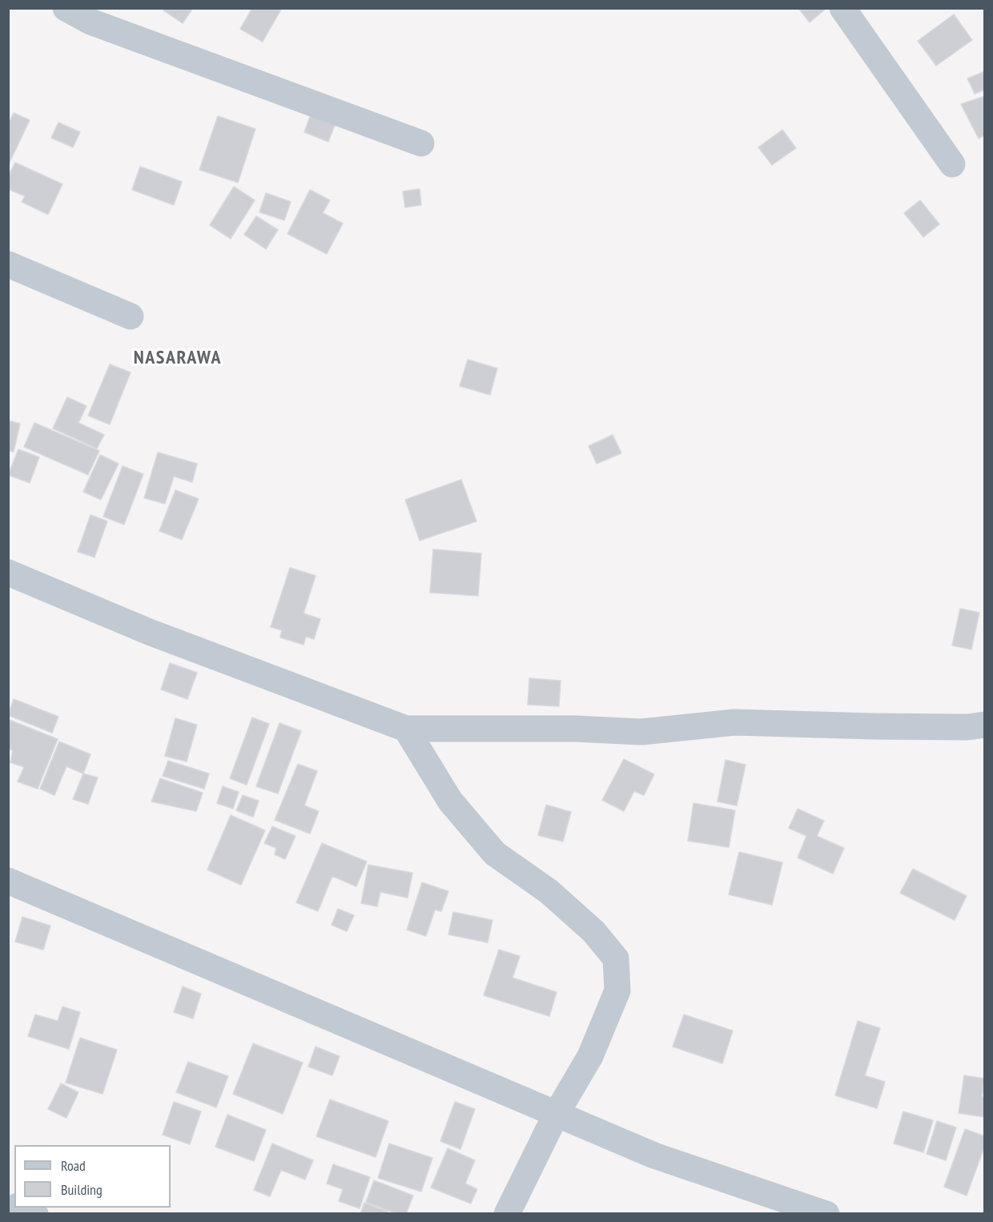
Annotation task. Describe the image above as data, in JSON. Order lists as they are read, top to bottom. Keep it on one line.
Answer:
{"districts":["NASARAWA"],"legend":["Road","Building"]}
